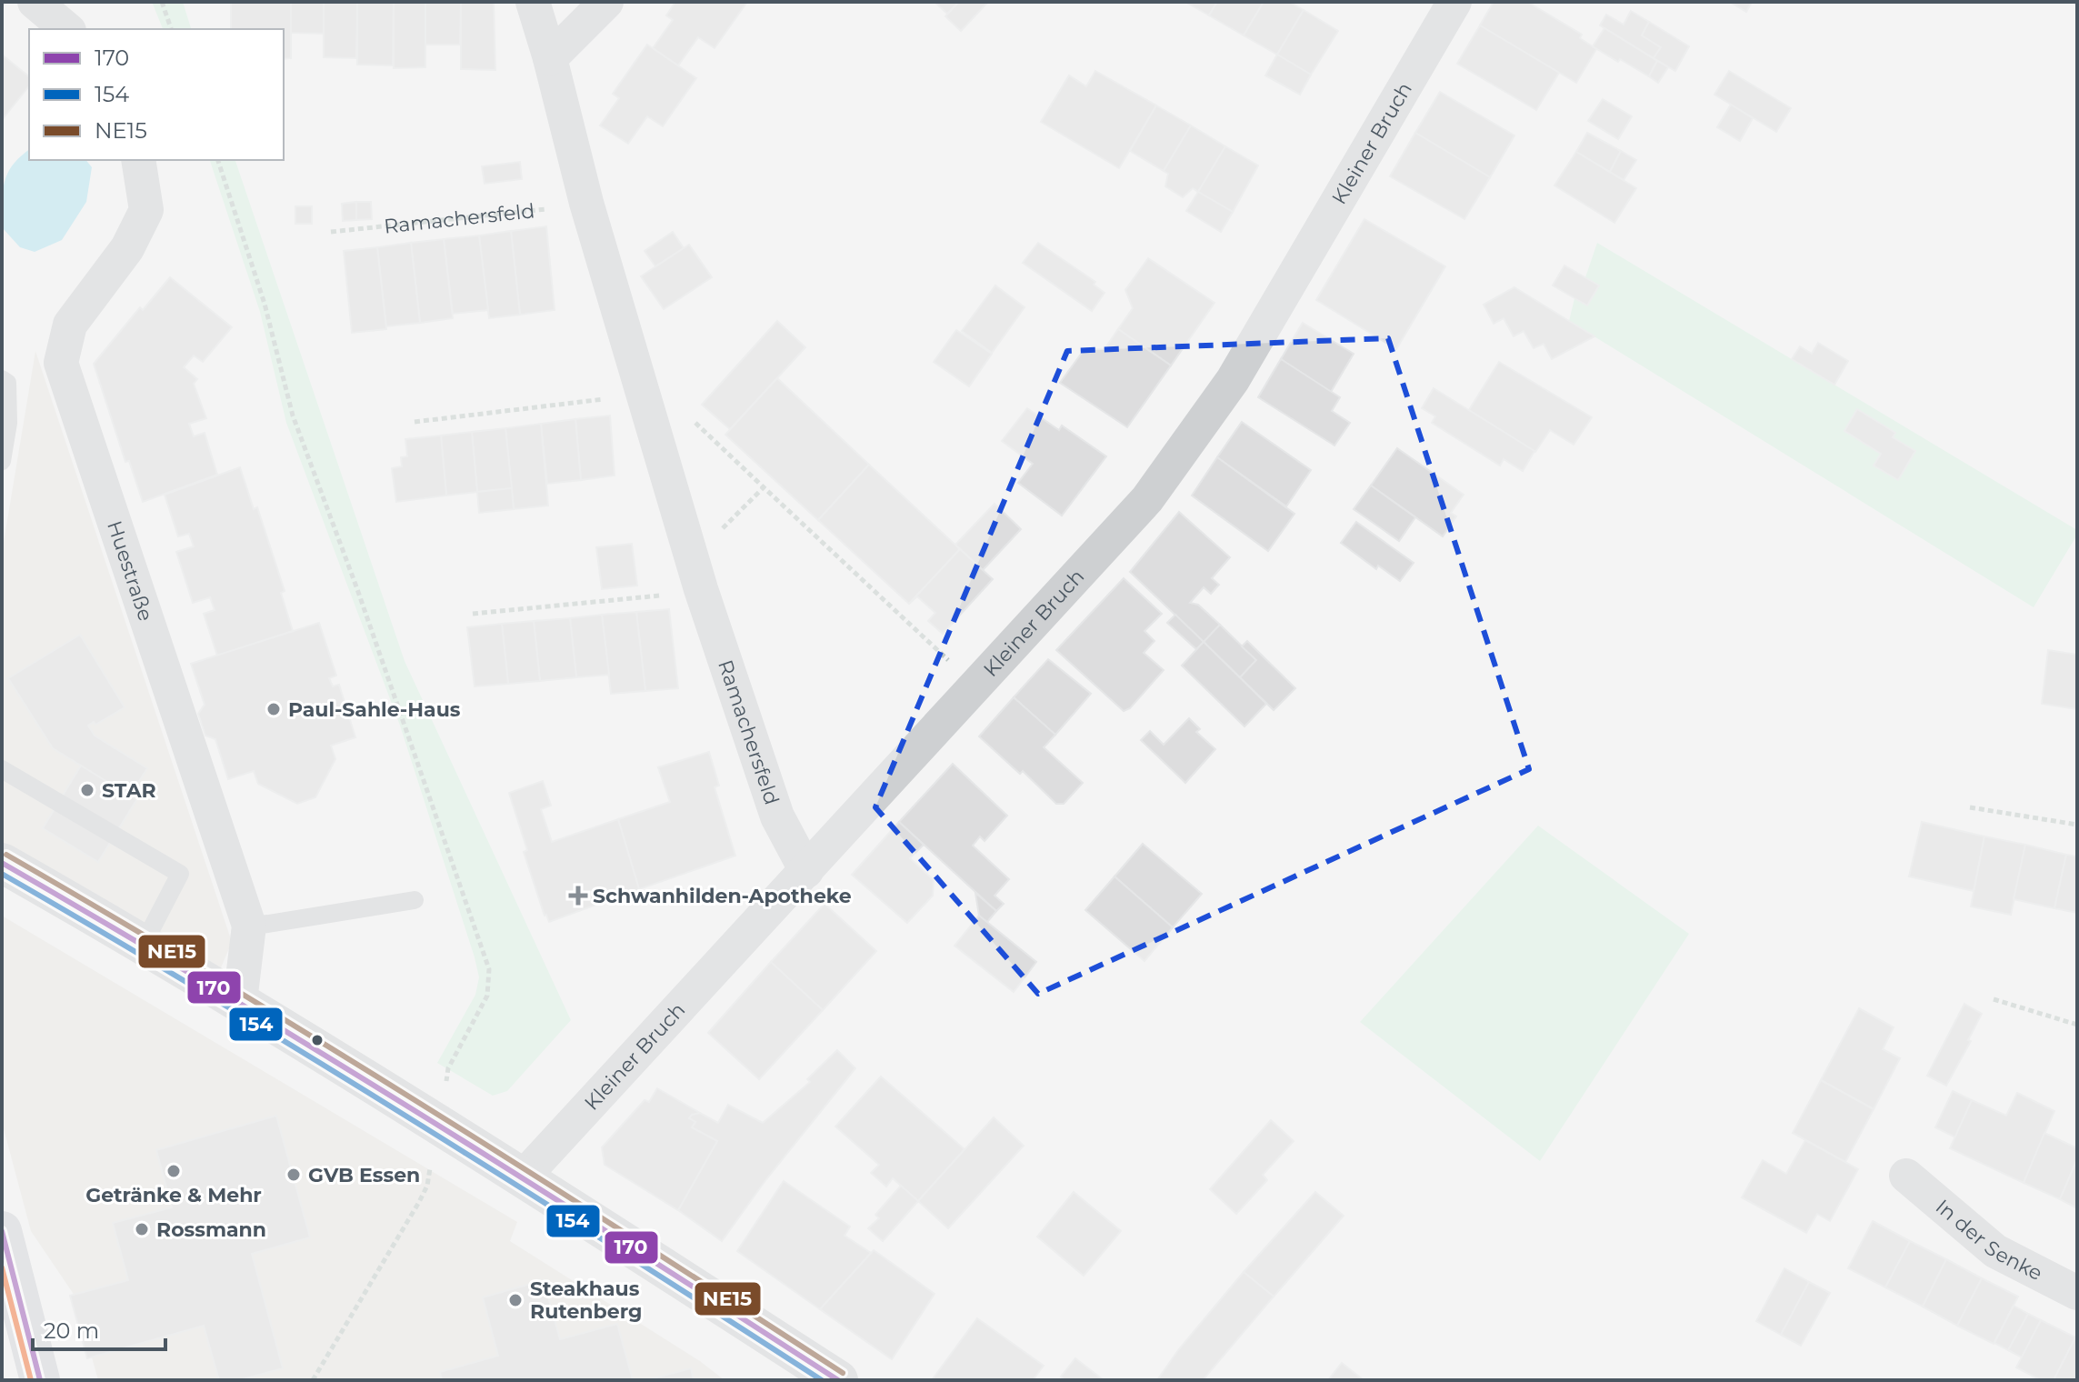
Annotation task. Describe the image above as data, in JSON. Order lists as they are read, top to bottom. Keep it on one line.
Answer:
{"streets":{"street":["Kleiner Bruch","Ramachersfeld","Huestraße","In der Senke"]},"crossings":[["Kleiner Bruch","Ramachersfeld"]],"places":{"other":["Paul-Sahle-Haus","STAR","Getränke & Mehr","GVB Essen","Rossmann","Steakhaus Rutenberg"],"health":["Schwanhilden-Apotheke"]},"lines":["transit line NE15","transit line 170","transit line 154"],"legend":["170","154","NE15"],"scale_bar":"20 m"}
